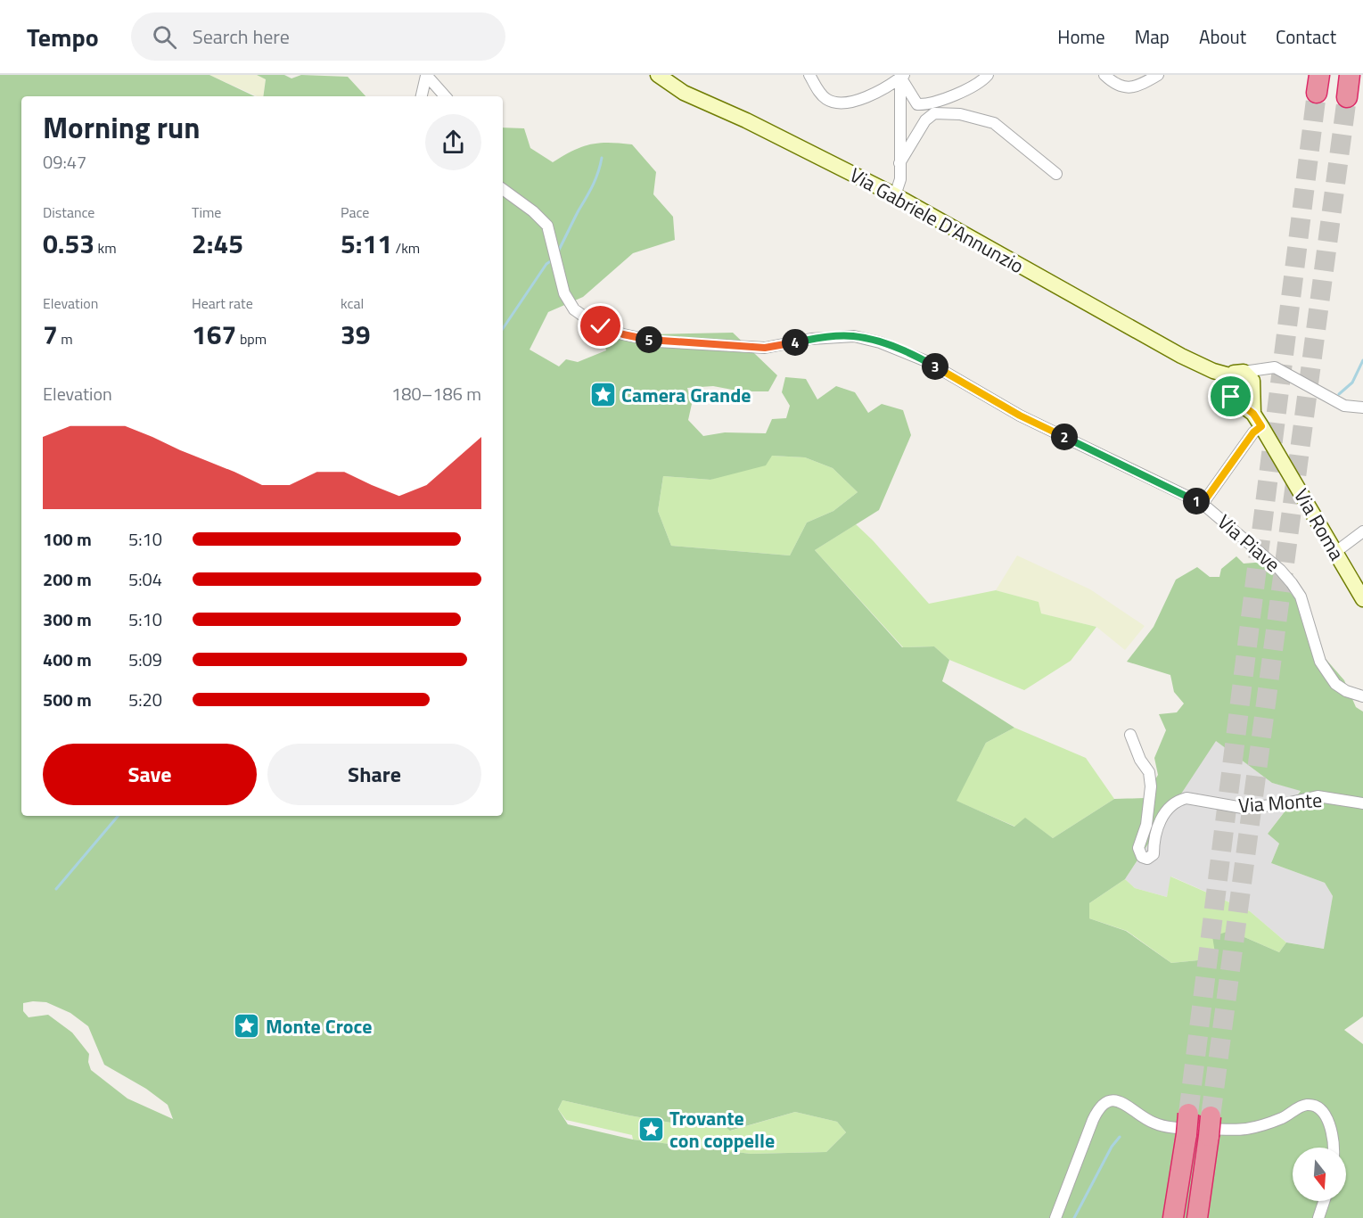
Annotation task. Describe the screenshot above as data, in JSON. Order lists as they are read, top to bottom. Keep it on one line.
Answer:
{"streets":{"main road":["Via Gabriele D'Annunzio","Via Roma"],"street":["Via Piave","Via Monte"]},"places":{"place":["Camera Grande","Monte Croce","Trovante con coppelle"]},"north":"bottom","page":{"header":"Tempo","search":"Search here","nav":["Home","Map","About","Contact"],"heading":["Morning run","09:47"],"stats":[["Distance","0.53 km"],["Time","2:45"],["Pace","5:11 /km"],["Elevation","7 m"],["Heart rate","167 bpm"],["kcal","39"]],"pins":["5","4","3","2","1"],"chart":["Elevation","180–186 m"],"list":[{"name":"100 m","note":"5:10"},{"name":"200 m","note":"5:04"},{"name":"300 m","note":"5:10"},{"name":"400 m","note":"5:09"},{"name":"500 m","note":"5:20"}],"buttons":["Save","Share"]}}
